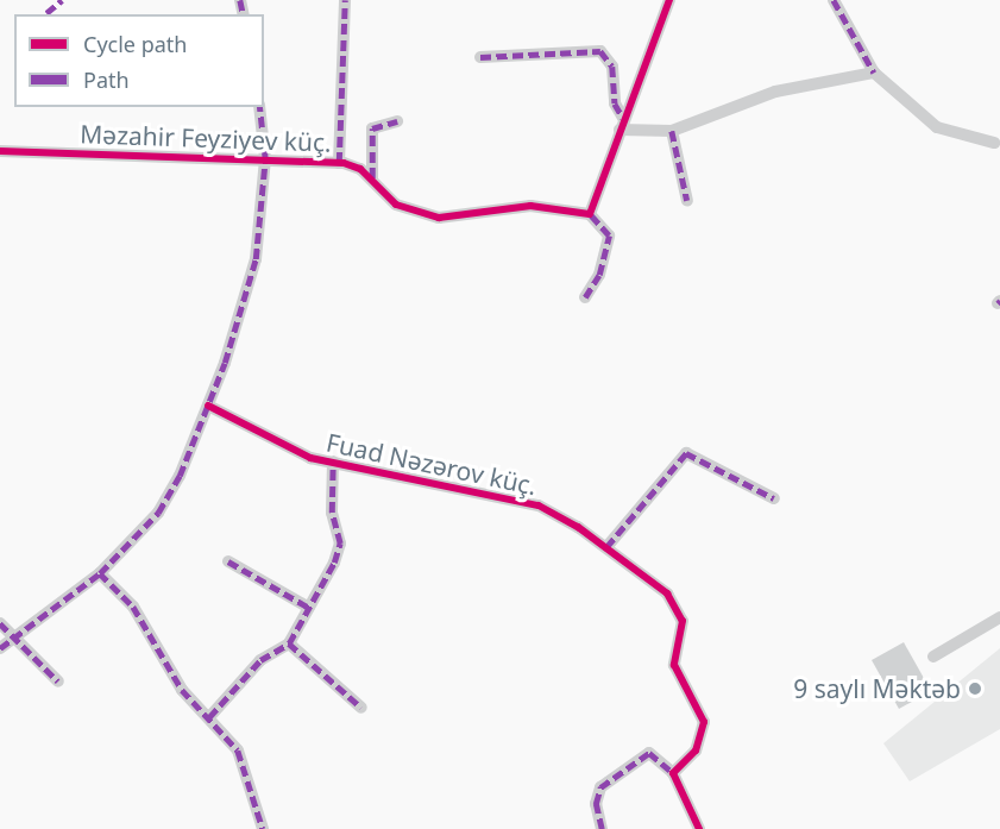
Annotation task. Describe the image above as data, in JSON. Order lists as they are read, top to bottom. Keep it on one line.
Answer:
{"streets":{"street":["Məzahir Feyziyev küç.","Fuad Nəzərov küç."]},"places":["9 saylı Məktəb"],"legend":["Cycle path","Path"]}
